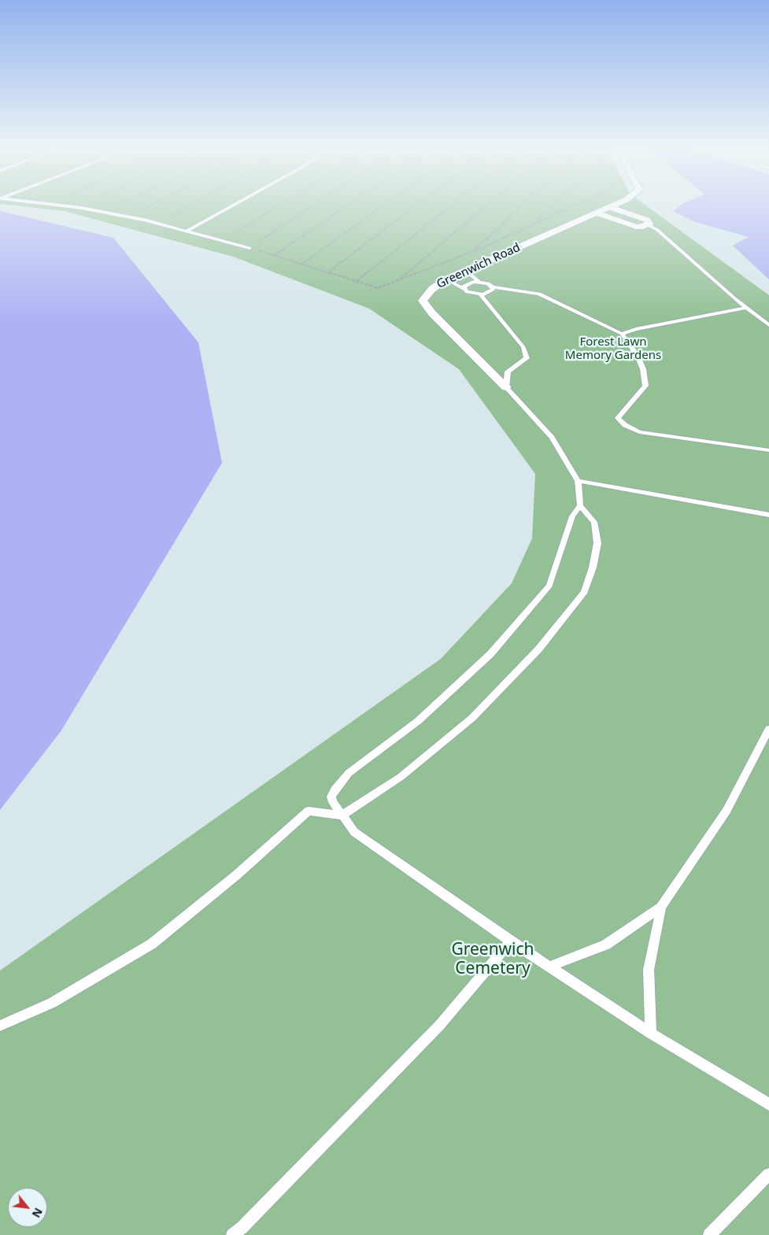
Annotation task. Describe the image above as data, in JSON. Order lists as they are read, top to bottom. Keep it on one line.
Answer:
{"streets":{"street":["Greenwich Road"]},"parks":["Forest Lawn Memory Gardens","Greenwich Cemetery"],"north":"bottom right"}
